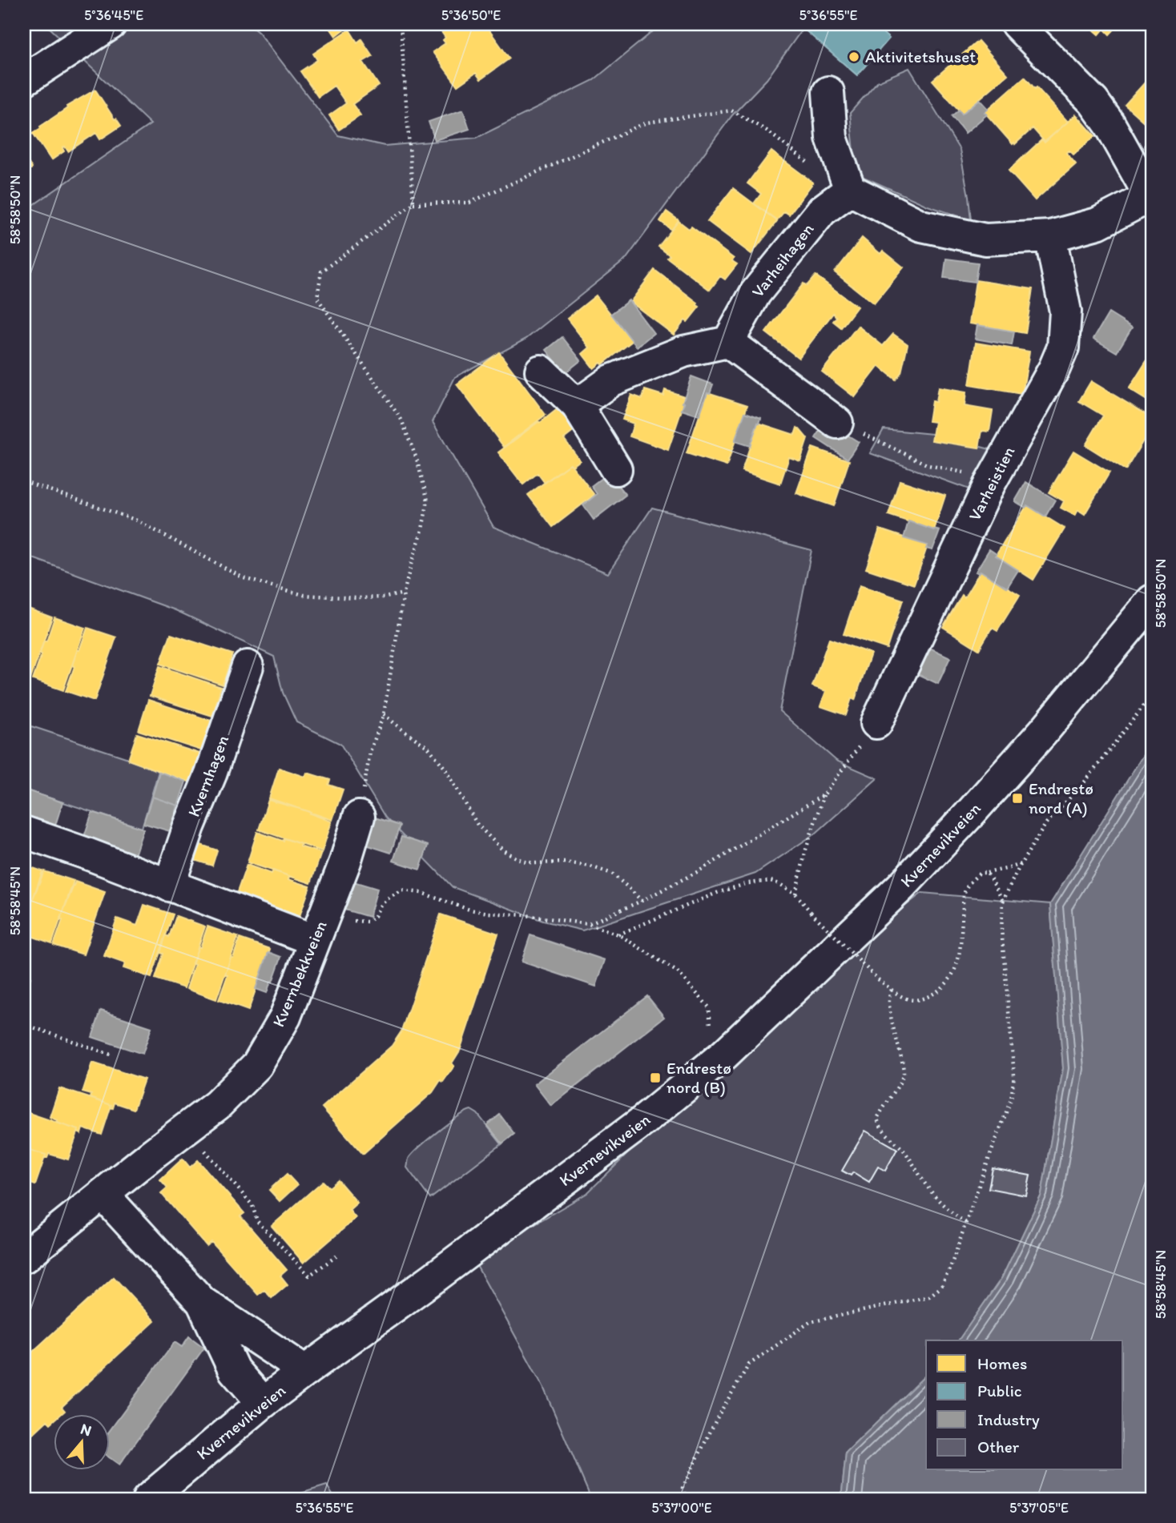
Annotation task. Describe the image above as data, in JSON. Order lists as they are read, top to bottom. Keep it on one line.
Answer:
{"streets":{"street":["Varheihagen","Varheistien","Kvernhagen","Kvernevikveien","Kvernbekkveien"]},"places":{"other":["Aktivitetshuset"],"transit":["Endrestø nord (A)","Endrestø nord (B)"]},"legend":["Homes","Public","Industry","Other"],"north":"top","coordinates":["5°36'45\"E","5°36'50\"E","5°36'55\"E","58°58'50\"N","58°58'45\"N","5°37'00\"E","5°37'05\"E"]}
